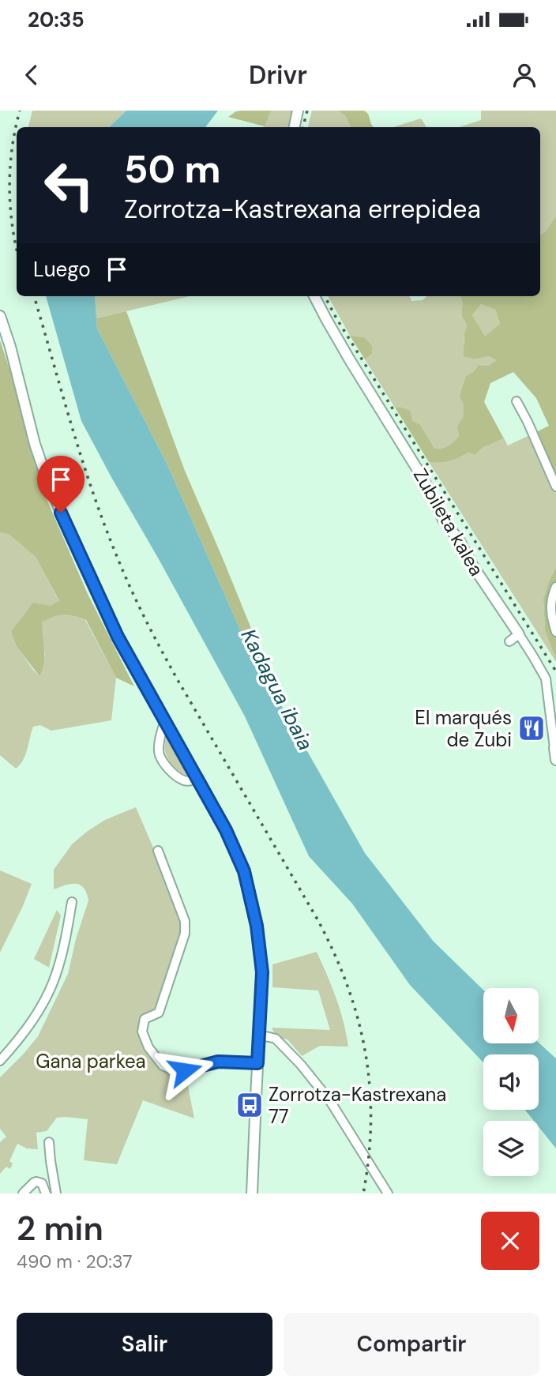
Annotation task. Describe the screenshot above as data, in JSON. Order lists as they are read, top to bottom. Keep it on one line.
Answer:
{"streets":{"street":["Zubileta kalea"]},"water":["Kadagua ibaia"],"parks":["Gana parkea"],"places":{"restaurant":["El marqués de Zubi"],"bus stop":["Zorrotza-Kastrexana 77"]},"north":"bottom","page":{"status":"20:35","header":"Drivr","turn":["50 m","Zorrotza-Kastrexana errepidea"],"then":"Luego","heading":["2 min","490 m · 20:37"],"buttons":["Salir","Compartir"]}}
